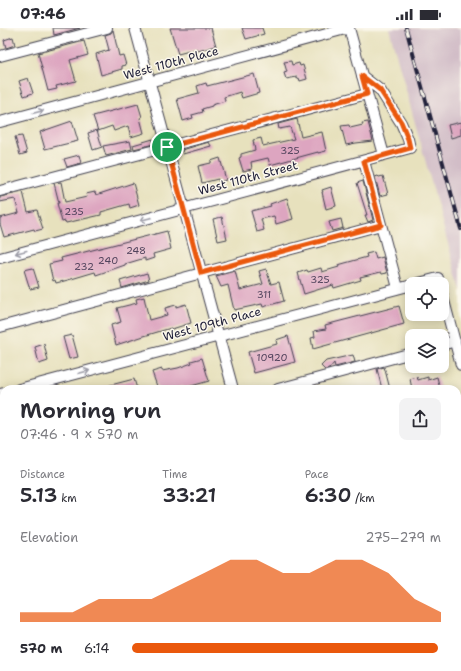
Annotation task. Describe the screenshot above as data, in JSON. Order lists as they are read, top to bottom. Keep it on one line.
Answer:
{"streets":{"street":["West 110th Place","West 110th Street","West 109th Place"]},"house_numbers":["325","235","248","240","232","325","311","10920"],"page":{"status":"07:46","heading":["Morning run","07:46 · 9 × 570 m"],"stats":[["Distance","5.13 km"],["Time","33:21"],["Pace","6:30 /km"]],"chart":["Elevation","275–279 m"],"list":[{"name":"570 m","note":"6:14"}]}}
